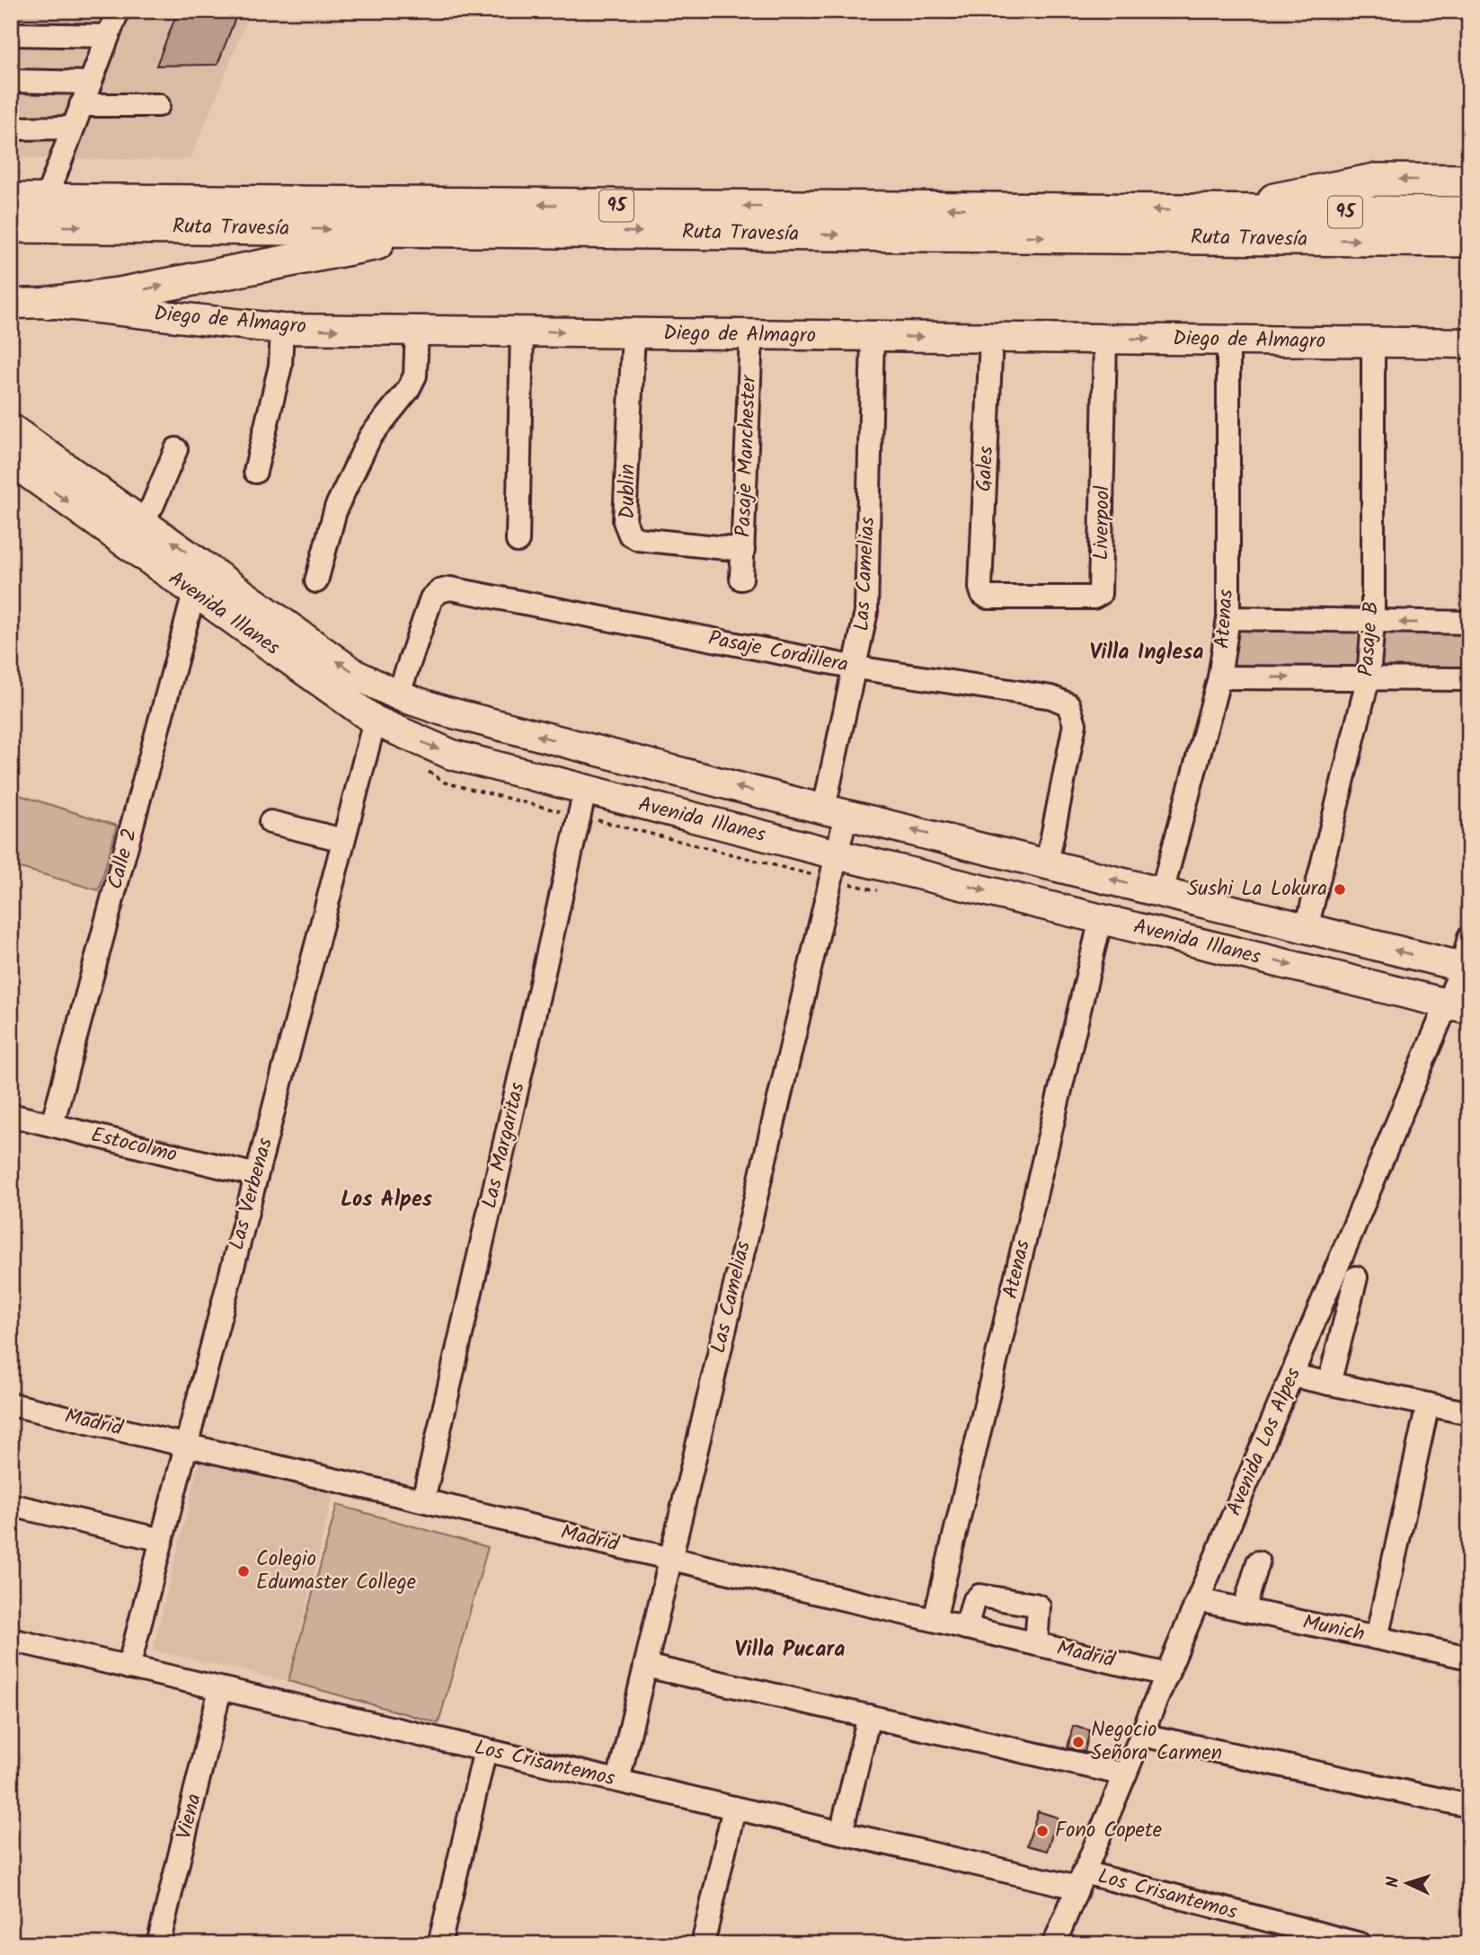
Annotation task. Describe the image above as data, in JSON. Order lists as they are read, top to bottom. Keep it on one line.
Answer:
{"streets":{"highway":["95","Ruta Travesía"],"main road":["Diego de Almagro","Avenida Illanes"],"street":["Pasaje Manchester","Gales","Dublin","Liverpool","Las Camelias","Atenas","Pasaje B","Pasaje Cordillera","Calle 2","Estocolmo","Las Margaritas","Las Verbenas","Madrid","Avenida Los Alpes","Munich","Los Crisantemos","Viena"]},"crossings":[["Diego de Almagro","Pasaje Manchester"],["Diego de Almagro","Gales"],["Diego de Almagro","Dublin"],["Diego de Almagro","Liverpool"],["Diego de Almagro","Las Camelias"],["Diego de Almagro","Atenas"],["Diego de Almagro","Pasaje B"],["Pasaje Manchester","Dublin"],["Gales","Liverpool"],["Las Camelias","Avenida Illanes"],["Las Camelias","Pasaje Cordillera"],["Las Camelias","Madrid"],["Las Camelias","Los Crisantemos"],["Avenida Illanes","Atenas"],["Avenida Illanes","Pasaje B"],["Avenida Illanes","Pasaje Cordillera"],["Avenida Illanes","Calle 2"],["Avenida Illanes","Las Margaritas"],["Avenida Illanes","Las Verbenas"],["Avenida Illanes","Avenida Los Alpes"],["Atenas","Madrid"],["Calle 2","Estocolmo"],["Estocolmo","Las Verbenas"],["Las Margaritas","Madrid"],["Las Verbenas","Madrid"],["Las Verbenas","Los Crisantemos"],["Madrid","Avenida Los Alpes"],["Avenida Los Alpes","Munich"],["Avenida Los Alpes","Los Crisantemos"],["Los Crisantemos","Viena"]],"districts":["Villa Inglesa","Los Alpes","Villa Pucara"],"places":["Sushi La Lokura","Colegio Edumaster College","Negocio Señora Carmen","Fono Copete"],"north":"left"}
